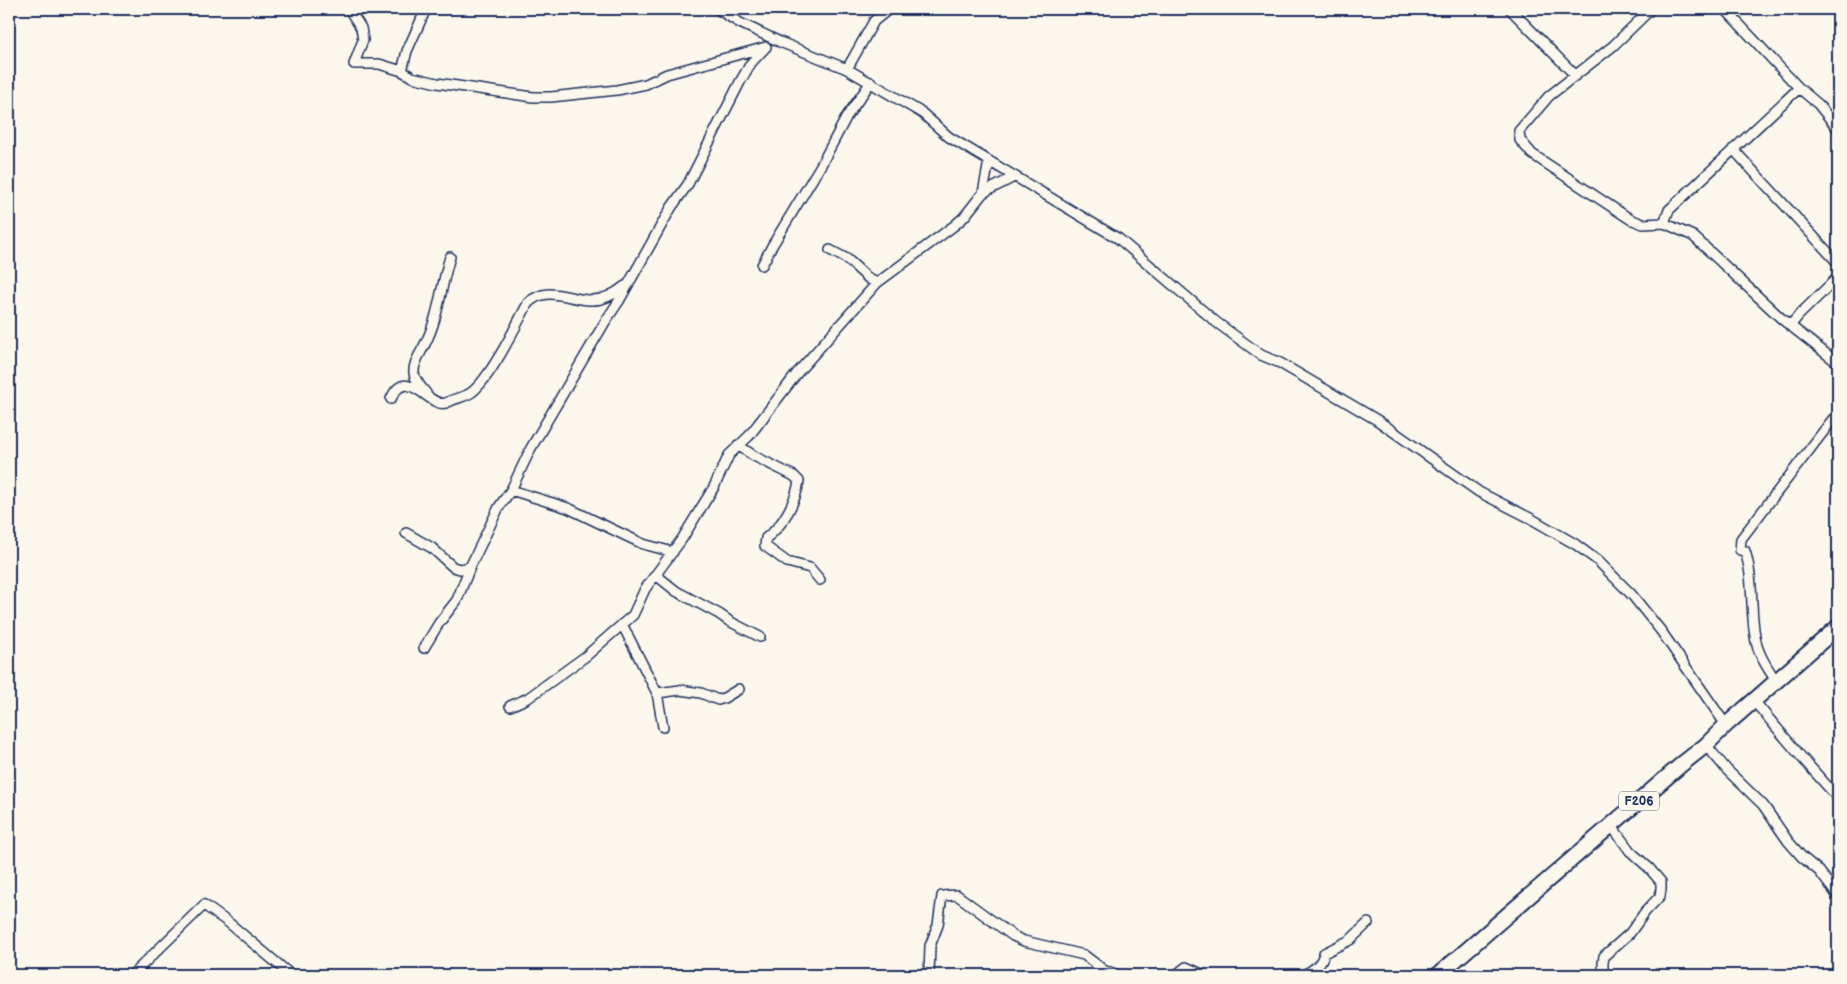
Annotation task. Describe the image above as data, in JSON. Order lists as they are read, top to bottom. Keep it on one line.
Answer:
{"streets":{"main road":["F206"]}}
